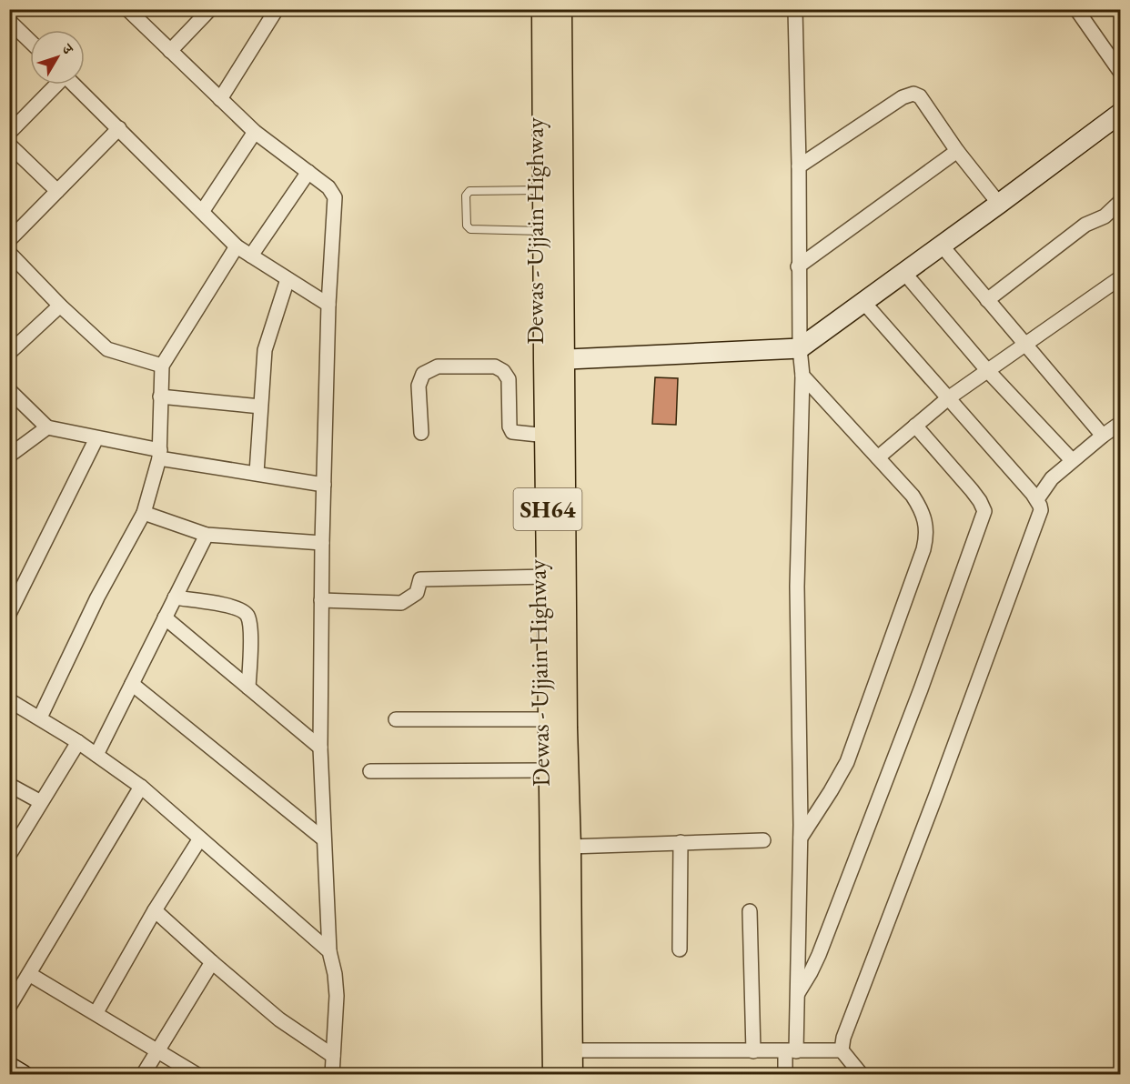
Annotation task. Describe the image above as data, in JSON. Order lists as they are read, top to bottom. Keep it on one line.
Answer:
{"streets":{"main road":["Dewas - Ujjain Highway","SH64"]},"north":"top right"}
